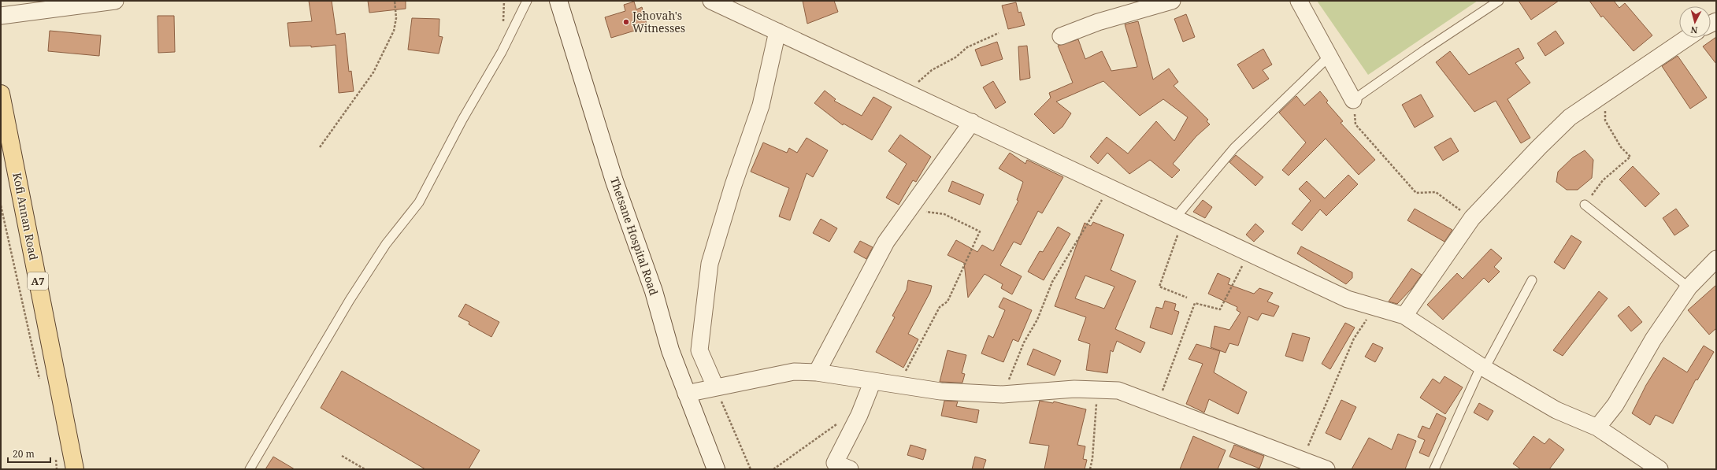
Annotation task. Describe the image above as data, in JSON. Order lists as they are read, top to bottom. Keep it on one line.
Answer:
{"streets":{"main road":["Kofi Annan Road","Thetsane Hospital Road","A7"]},"places":["Jehovah's Witnesses"],"scale_bar":"20 m","north":"bottom"}
